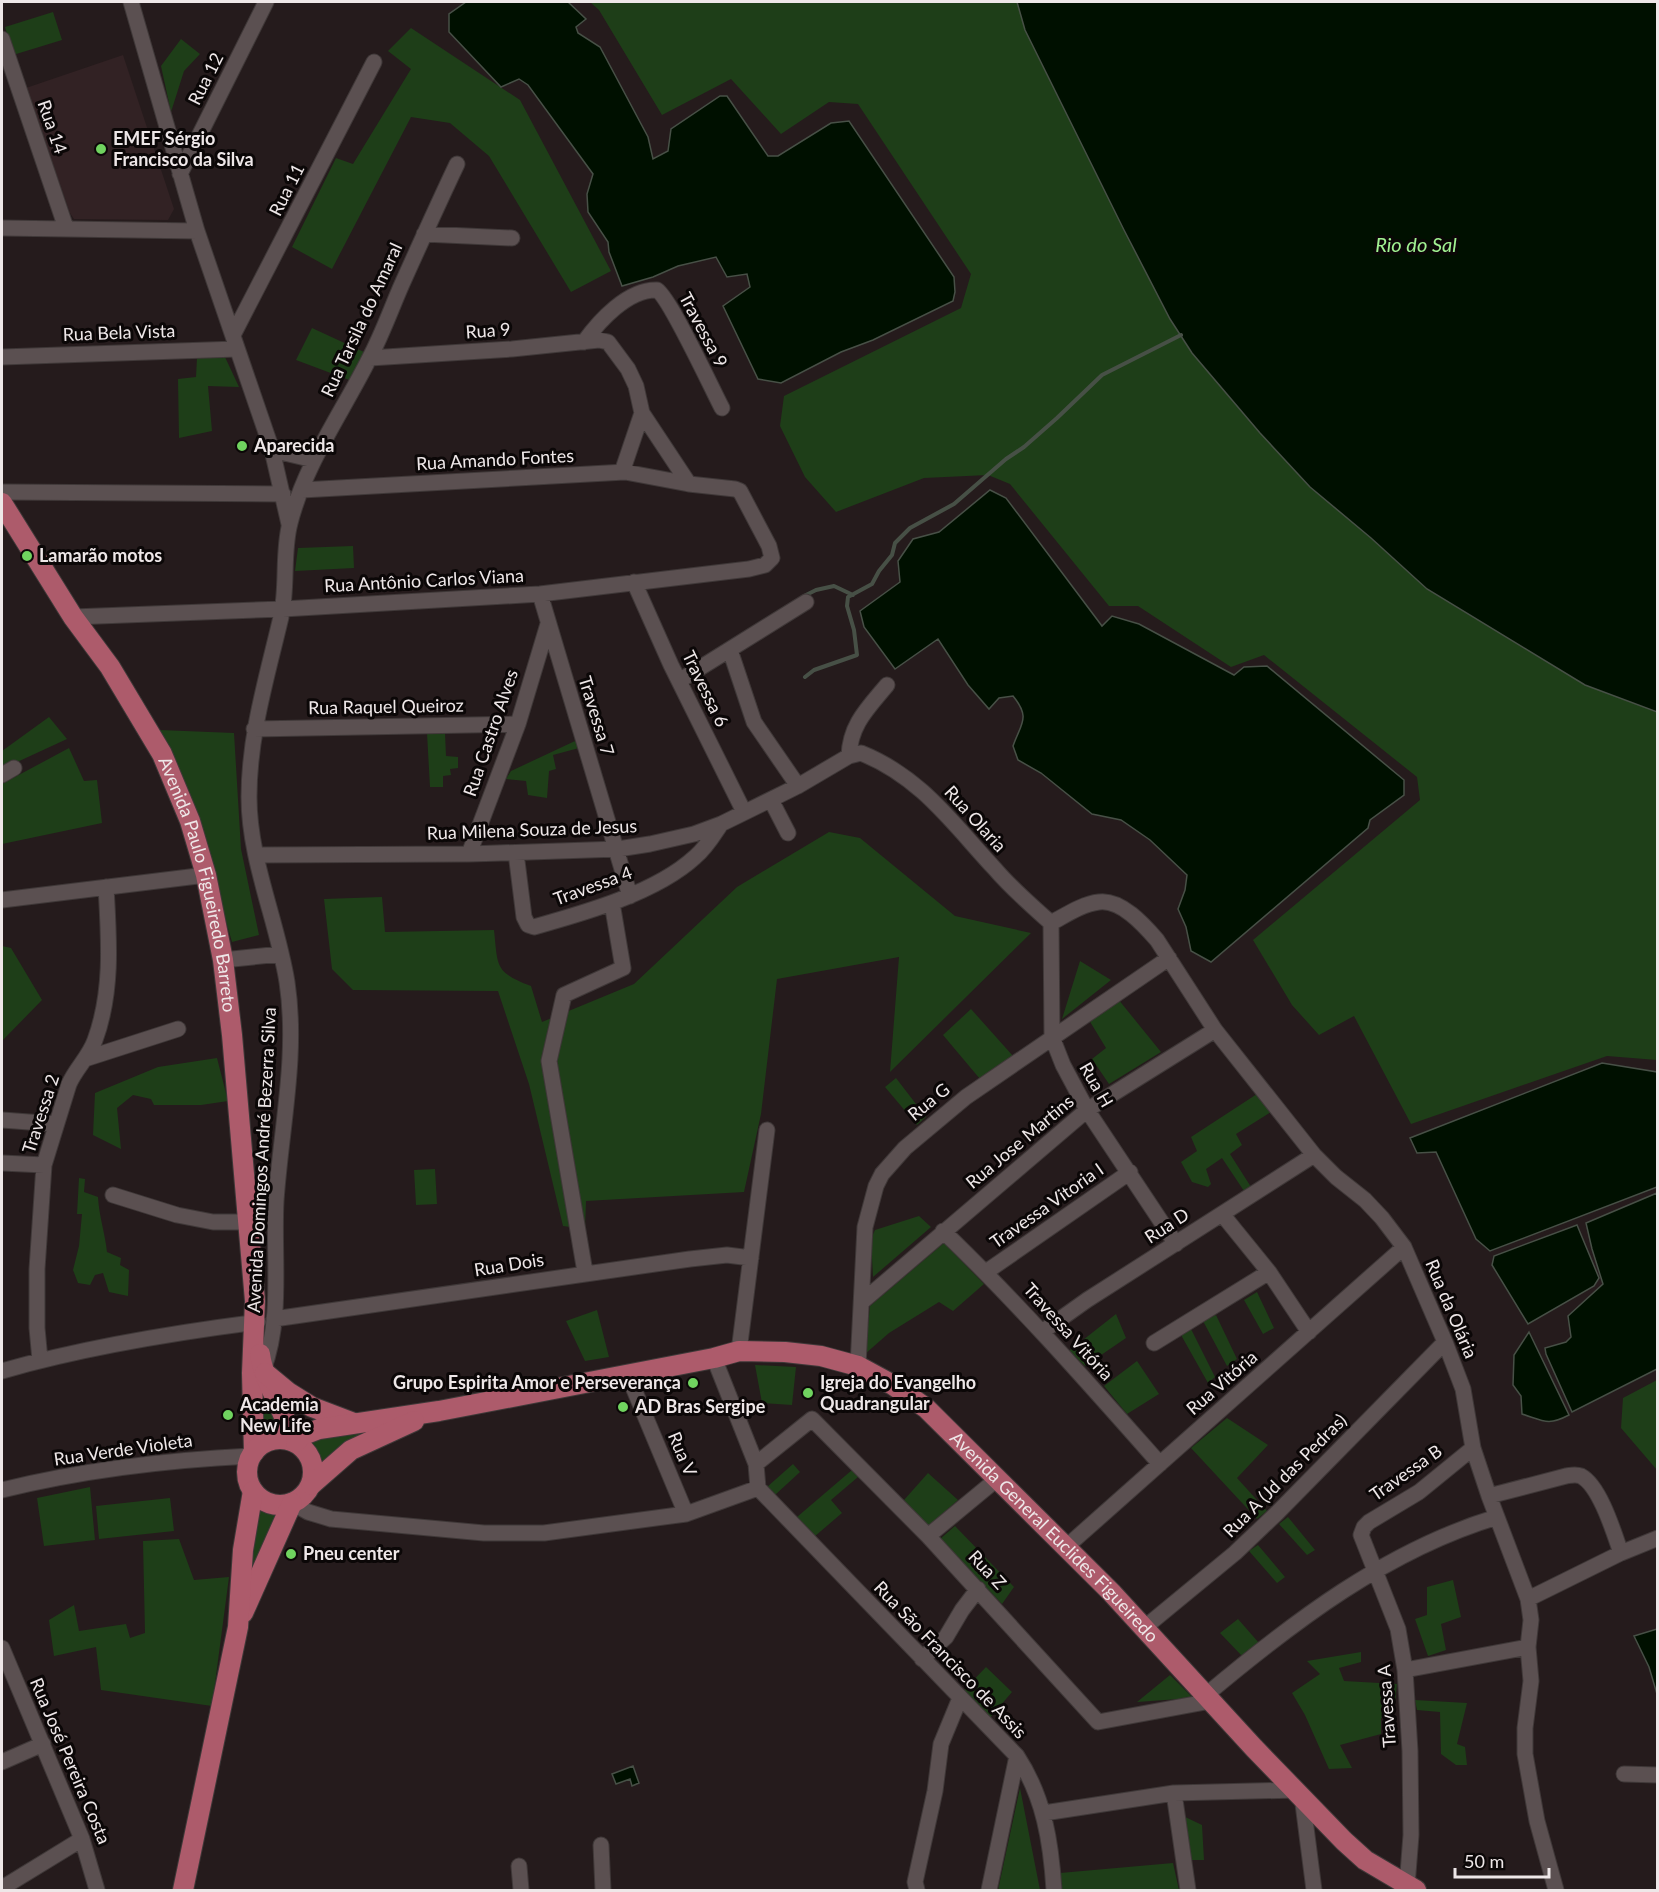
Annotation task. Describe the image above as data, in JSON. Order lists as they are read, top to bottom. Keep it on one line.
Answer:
{"streets":{"main road":["Avenida Paulo Figueiredo Barreto","Avenida General Euclides Figueiredo"],"street":["Rua 12","Rua 14","Rua 11","Rua Tarsila do Amaral","Travessa 9","Rua 9","Rua Bela Vista","Rua Amando Fontes","Rua Antônio Carlos Viana","Travessa 6","Rua Raquel Queiroz","Travessa 7","Rua Castro Alves","Rua Olaria","Rua Milena Souza de Jesus","Travessa 4","Rua H","Rua G","Travessa 2","Rua Jose Martins","Avenida Domingos André Bezerra Silva","Travessa Vitoria I","Rua D","Rua Dois","Rua da Olária","Travessa Vitória","Rua Vitória","Rua Verde Violeta","Rua V","Travessa B","Rua A (Jd das Pedras)","Rua Z","Rua São Francisco de Assis","Travessa A","Rua José Pereira Costa"]},"crossings":[["Rua 11","Rua Bela Vista"],["Rua Tarsila do Amaral","Rua 9"],["Rua Tarsila do Amaral","Rua Amando Fontes"],["Rua Tarsila do Amaral","Avenida Domingos André Bezerra Silva"],["Travessa 9","Rua 9"],["Rua Amando Fontes","Rua Antônio Carlos Viana"],["Rua Antônio Carlos Viana","Travessa 6"],["Rua Antônio Carlos Viana","Travessa 7"],["Rua Antônio Carlos Viana","Avenida Paulo Figueiredo Barreto"],["Rua Antônio Carlos Viana","Avenida Domingos André Bezerra Silva"],["Travessa 6","Rua Milena Souza de Jesus"],["Rua Raquel Queiroz","Rua Castro Alves"],["Rua Raquel Queiroz","Avenida Domingos André Bezerra Silva"],["Travessa 7","Rua Castro Alves"],["Travessa 7","Rua Milena Souza de Jesus"],["Travessa 7","Travessa 4"],["Rua Castro Alves","Rua Milena Souza de Jesus"],["Rua Olaria","Rua Milena Souza de Jesus"],["Rua Olaria","Rua H"],["Rua Olaria","Rua da Olária"],["Rua Milena Souza de Jesus","Travessa 4"],["Rua Milena Souza de Jesus","Avenida Domingos André Bezerra Silva"],["Avenida Paulo Figueiredo Barreto","Avenida Domingos André Bezerra Silva"],["Avenida Paulo Figueiredo Barreto","Rua Dois"],["Avenida Paulo Figueiredo Barreto","Rua Verde Violeta"],["Avenida Paulo Figueiredo Barreto","Avenida General Euclides Figueiredo"],["Rua H","Rua G"],["Rua H","Rua Jose Martins"],["Rua H","Travessa Vitoria I"],["Rua H","Rua D"],["Rua H","Rua da Olária"],["Rua G","Rua Jose Martins"],["Rua G","Rua da Olária"],["Rua G","Avenida General Euclides Figueiredo"],["Travessa 2","Rua Dois"],["Rua Jose Martins","Rua da Olária"],["Rua Jose Martins","Travessa Vitória"],["Avenida Domingos André Bezerra Silva","Rua Dois"],["Travessa Vitoria I","Travessa Vitória"],["Rua D","Rua da Olária"],["Rua D","Travessa Vitória"],["Rua da Olária","Rua Vitória"],["Rua da Olária","Travessa B"],["Rua da Olária","Rua A (Jd das Pedras)"],["Travessa Vitória","Rua Vitória"],["Rua Vitória","Avenida General Euclides Figueiredo"],["Rua Verde Violeta","Avenida General Euclides Figueiredo"],["Rua V","Avenida General Euclides Figueiredo"],["Travessa B","Travessa A"],["Rua A (Jd das Pedras)","Avenida General Euclides Figueiredo"],["Avenida General Euclides Figueiredo","Rua Z"],["Avenida General Euclides Figueiredo","Travessa A"]],"water":["Rio do Sal"],"places":["EMEF Sérgio Francisco da Silva","Aparecida","Lamarão motos","Grupo Espirita Amor e Perseverança","Igreja do Evangelho Quadrangular","AD Bras Sergipe","Academia New Life","Pneu center"],"scale_bar":"50 m"}
